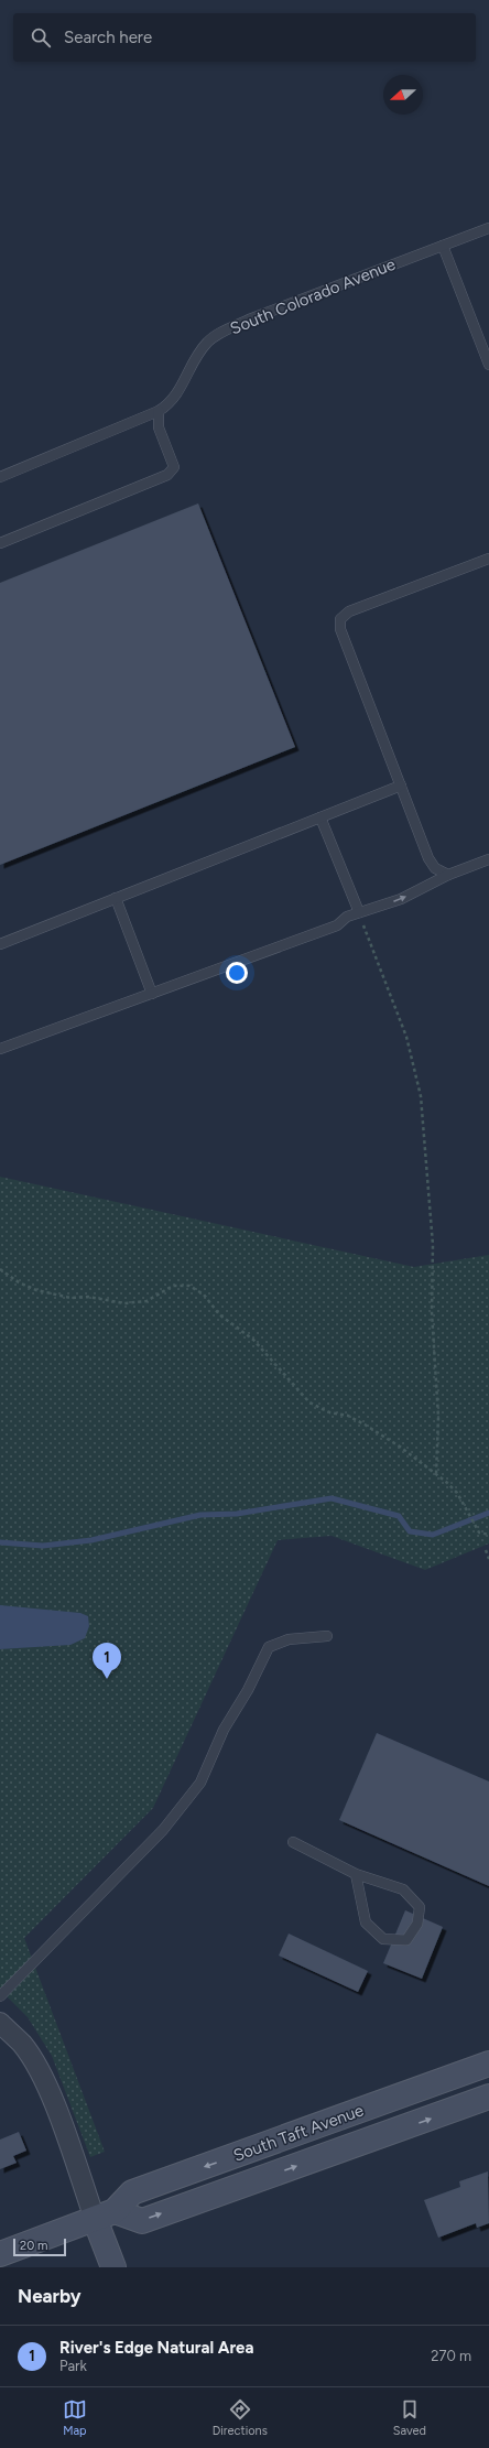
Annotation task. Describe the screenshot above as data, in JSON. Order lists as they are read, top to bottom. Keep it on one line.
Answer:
{"streets":{"main road":["South Taft Avenue"],"lane":["South Colorado Avenue"]},"scale_bar":"20 m","north":"left","page":{"search":"Search here","pins":"1","scale":"20 m","heading":"Nearby","list":[{"mark":"1","name":"River's Edge Natural Area","note":"Park","value":"270 m"}],"nav":["Map","Directions","Saved"]}}
